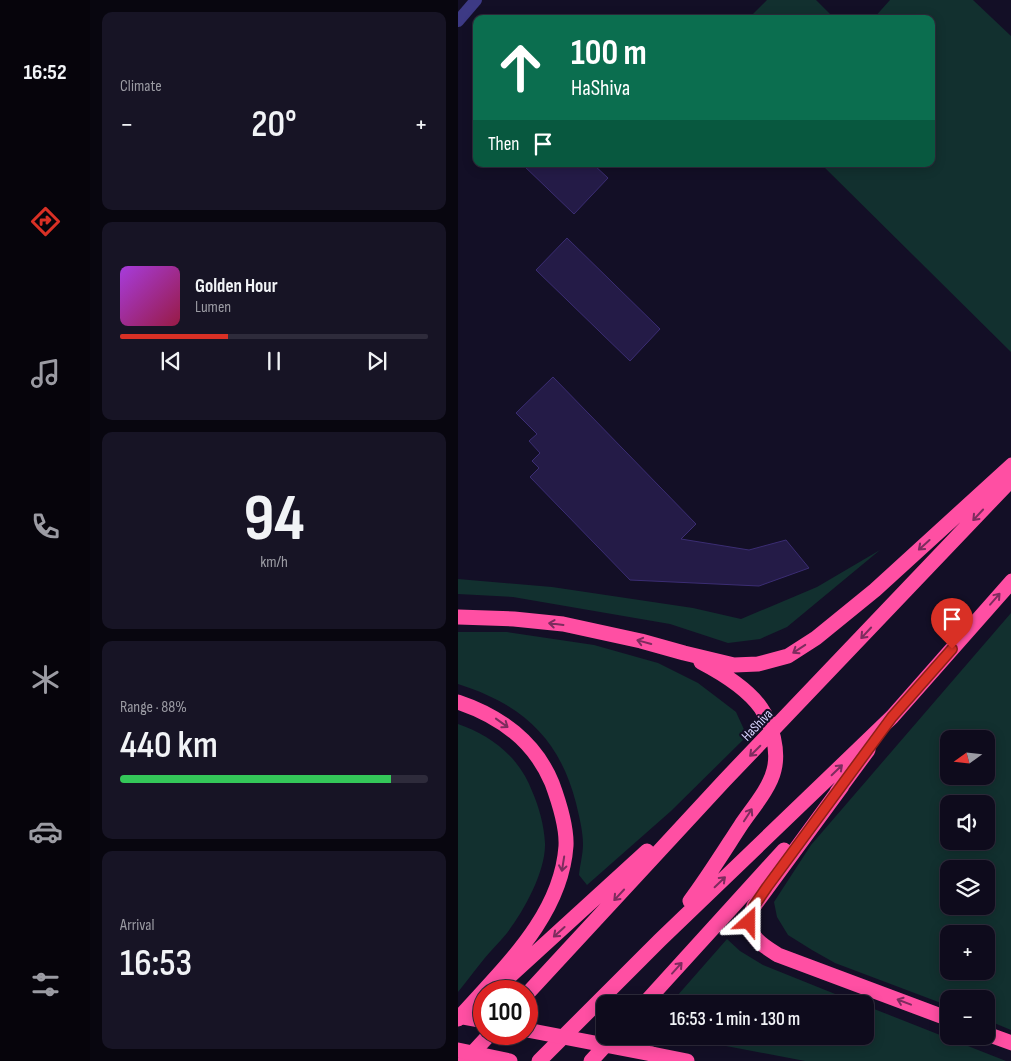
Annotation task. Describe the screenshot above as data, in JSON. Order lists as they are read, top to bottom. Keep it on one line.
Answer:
{"streets":{"highway":["HaShiva"]},"north":"left","page":{"tabs":"16:52","tile":["Climate",["94","km/h"],["Range · 88%","440 km"],["Arrival","16:53"]],"turn":["100 m","HaShiva"],"heat":["−","20°","+"],"then":"Then","song":["Golden Hour","Lumen"],"map_buttons":["+","−"],"limit":"100","trip":"16:53 · 1 min · 130 m"}}
